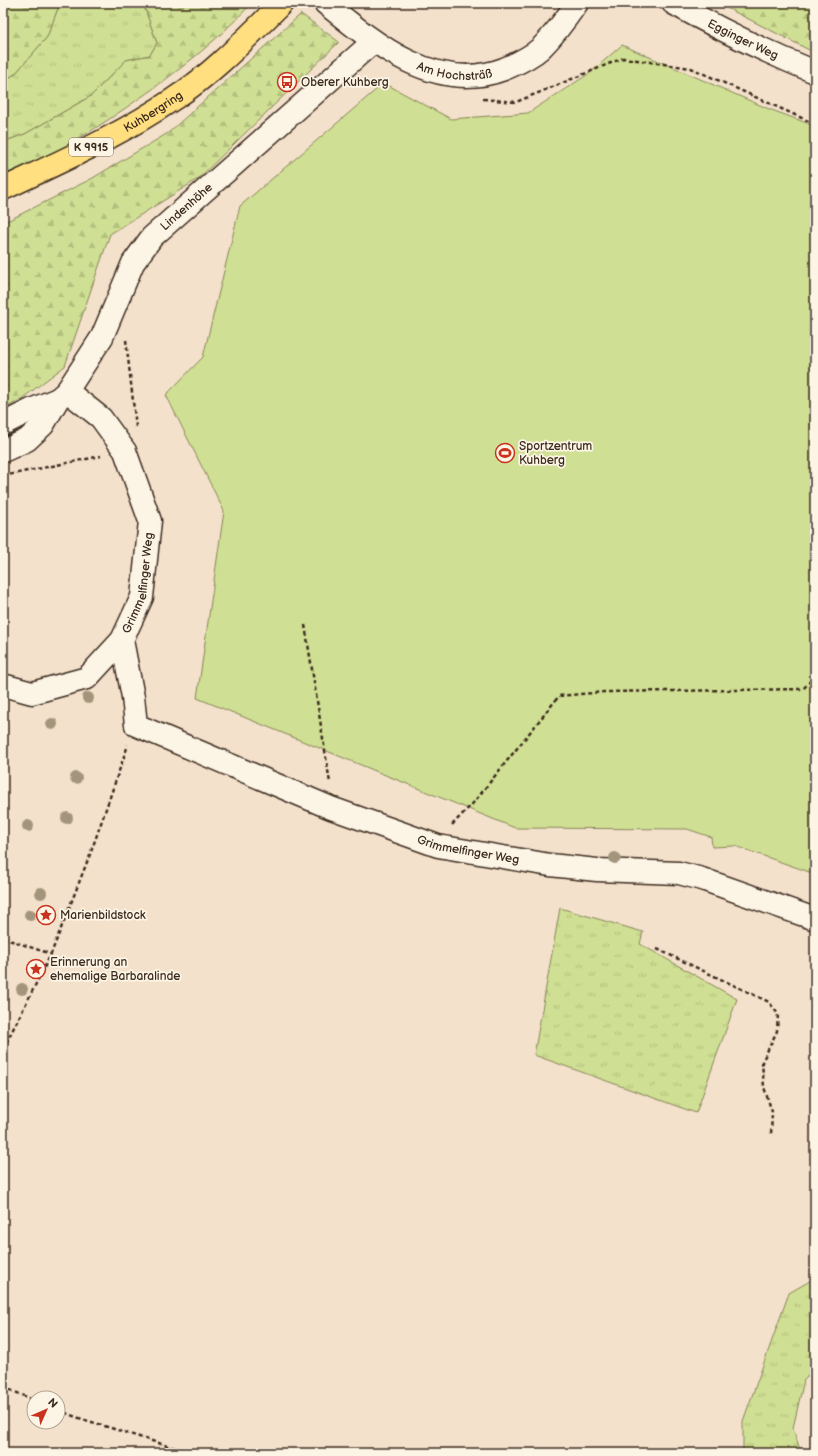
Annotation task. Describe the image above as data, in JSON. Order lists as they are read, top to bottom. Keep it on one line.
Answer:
{"streets":{"main road":["Kuhbergring","K 9915"],"street":["Egginger Weg","Am Hochsträß","Lindenhöhe","Grimmelfinger Weg"]},"crossings":[["Am Hochsträß","Lindenhöhe"],["Lindenhöhe","Grimmelfinger Weg"]],"places":{"bus stop":["Oberer Kuhberg"],"sports":["Sportzentrum Kuhberg"],"place":["Marienbildstock","Erinnerung an ehemalige Barbaralinde"]},"north":"top right"}
